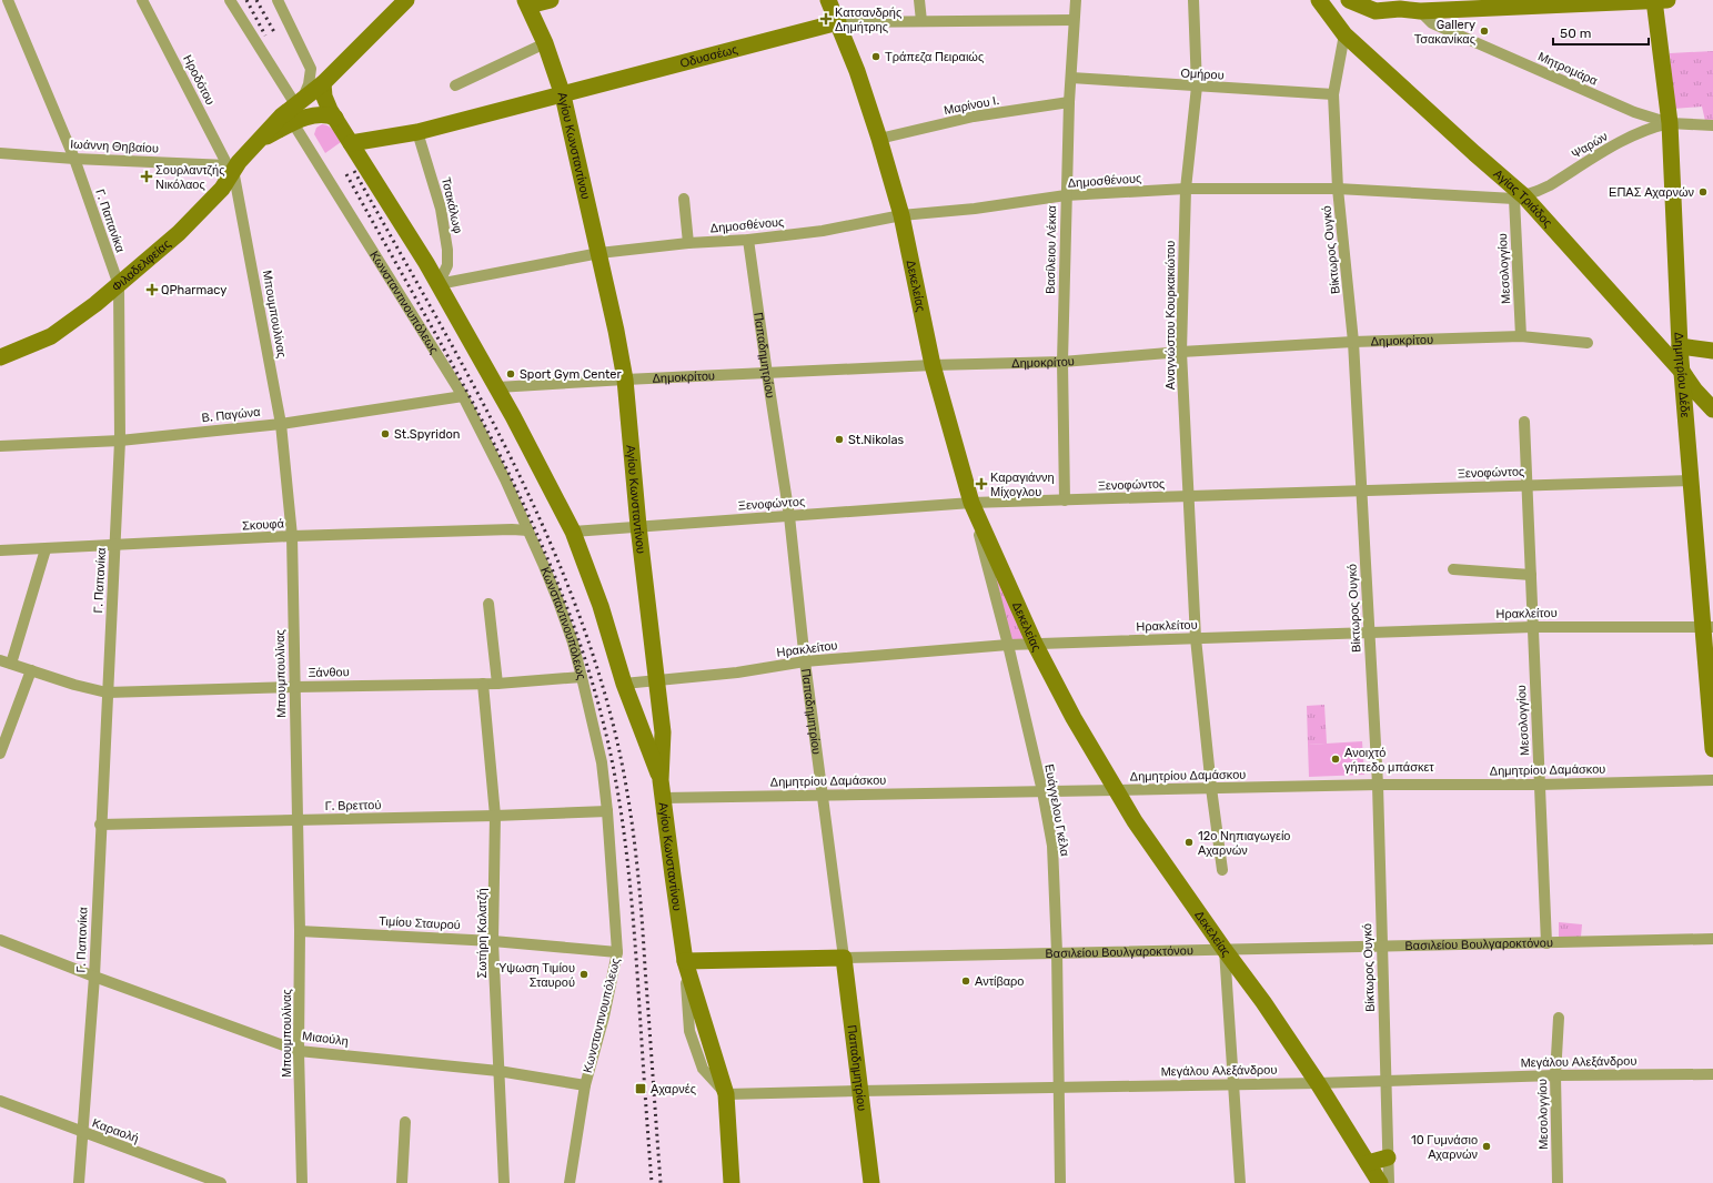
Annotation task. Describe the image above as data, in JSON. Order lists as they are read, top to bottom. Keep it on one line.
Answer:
{"streets":{"street":["Οδυσσέως","Μητρομάρα","Ομήρου","Ηροδότου","Μαρίνου Ι.","Αγίου Κωνσταντίνου","Ψαρών","Ιωάννη Θηβαίου","Δημοσθένους","Αγίας Τριάδος","Τσακάλωφ","Γ. Παπανίκα","Βασίλειου Λέκκα","Βίκτωρος Ουγκό","Φιλαδελφείας","Μεσολογγίου","Δεκελείας","Κωνσταντινουπόλεως","Μπουμπουλίνας","Αναγνώστου Κουρκακιώτου","Δημοκρίτου","Παπαδημητρίου","Δημητρίου Δέδε","Β. Παγώνα","Ξενοφώντος","Σκουφά","Ηρακλείτου","Ξάνθου","Δημητρίου Δαμάσκου","Γ. Βρεττού","Ευάγγελου Γκέλα","Τιμίου Σταυρού","Σωτήρη Καλατζή","Βασιλείου Βουλγαροκτόνου","Μιαούλη","Μεγάλου Αλεξάνδρου","Καραολή"]},"crossings":[["Οδυσσέως","Αγίου Κωνσταντίνου"],["Οδυσσέως","Τσακάλωφ"],["Οδυσσέως","Βασίλειου Λέκκα"],["Οδυσσέως","Δεκελείας"],["Μητρομάρα","Ψαρών"],["Μητρομάρα","Δημητρίου Δέδε"],["Ομήρου","Βασίλειου Λέκκα"],["Ομήρου","Βίκτωρος Ουγκό"],["Ομήρου","Αναγνώστου Κουρκακιώτου"],["Ηροδότου","Ιωάννη Θηβαίου"],["Ηροδότου","Φιλαδελφείας"],["Ηροδότου","Μπουμπουλίνας"],["Μαρίνου Ι.","Βασίλειου Λέκκα"],["Μαρίνου Ι.","Δεκελείας"],["Αγίου Κωνσταντίνου","Δημοσθένους"],["Αγίου Κωνσταντίνου","Δημοκρίτου"],["Αγίου Κωνσταντίνου","Ξενοφώντος"],["Αγίου Κωνσταντίνου","Ηρακλείτου"],["Αγίου Κωνσταντίνου","Δημητρίου Δαμάσκου"],["Αγίου Κωνσταντίνου","Βασιλείου Βουλγαροκτόνου"],["Αγίου Κωνσταντίνου","Μεγάλου Αλεξάνδρου"],["Ψαρών","Δημοσθένους"],["Ψαρών","Αγίας Τριάδος"],["Ψαρών","Μεσολογγίου"],["Ψαρών","Δημητρίου Δέδε"],["Ιωάννη Θηβαίου","Γ. Παπανίκα"],["Ιωάννη Θηβαίου","Φιλαδελφείας"],["Ιωάννη Θηβαίου","Μπουμπουλίνας"],["Δημοσθένους","Αγίας Τριάδος"],["Δημοσθένους","Τσακάλωφ"],["Δημοσθένους","Βασίλειου Λέκκα"],["Δημοσθένους","Βίκτωρος Ουγκό"],["Δημοσθένους","Μεσολογγίου"],["Δημοσθένους","Δεκελείας"],["Δημοσθένους","Αναγνώστου Κουρκακιώτου"],["Δημοσθένους","Παπαδημητρίου"],["Αγίας Τριάδος","Βίκτωρος Ουγκό"],["Αγίας Τριάδος","Μεσολογγίου"],["Αγίας Τριάδος","Δημητρίου Δέδε"],["Γ. Παπανίκα","Φιλαδελφείας"],["Γ. Παπανίκα","Β. Παγώνα"],["Γ. Παπανίκα","Σκουφά"],["Γ. Παπανίκα","Ξάνθου"],["Γ. Παπανίκα","Γ. Βρεττού"],["Γ. Παπανίκα","Μιαούλη"],["Γ. Παπανίκα","Καραολή"],["Βασίλειου Λέκκα","Δημοκρίτου"],["Βασίλειου Λέκκα","Ξενοφώντος"],["Βίκτωρος Ουγκό","Δημοκρίτου"],["Βίκτωρος Ουγκό","Ξενοφώντος"],["Βίκτωρος Ουγκό","Ηρακλείτου"],["Βίκτωρος Ουγκό","Δημητρίου Δαμάσκου"],["Βίκτωρος Ουγκό","Βασιλείου Βουλγαροκτόνου"],["Βίκτωρος Ουγκό","Μεγάλου Αλεξάνδρου"],["Φιλαδελφείας","Κωνσταντινουπόλεως"],["Φιλαδελφείας","Μπουμπουλίνας"],["Μεσολογγίου","Δημοκρίτου"],["Μεσολογγίου","Ξενοφώντος"],["Μεσολογγίου","Ηρακλείτου"],["Μεσολογγίου","Δημητρίου Δαμάσκου"],["Μεσολογγίου","Βασιλείου Βουλγαροκτόνου"],["Μεσολογγίου","Μεγάλου Αλεξάνδρου"],["Δεκελείας","Δημοκρίτου"],["Δεκελείας","Ξενοφώντος"],["Δεκελείας","Ηρακλείτου"],["Δεκελείας","Δημητρίου Δαμάσκου"],["Δεκελείας","Ευάγγελου Γκέλα"],["Δεκελείας","Βασιλείου Βουλγαροκτόνου"],["Δεκελείας","Μεγάλου Αλεξάνδρου"],["Κωνσταντινουπόλεως","Β. Παγώνα"],["Κωνσταντινουπόλεως","Σκουφά"],["Κωνσταντινουπόλεως","Ξάνθου"],["Κωνσταντινουπόλεως","Γ. Βρεττού"],["Κωνσταντινουπόλεως","Τιμίου Σταυρού"],["Κωνσταντινουπόλεως","Μιαούλη"],["Μπουμπουλίνας","Β. Παγώνα"],["Μπουμπουλίνας","Σκουφά"],["Μπουμπουλίνας","Ξάνθου"],["Μπουμπουλίνας","Γ. Βρεττού"],["Μπουμπουλίνας","Τιμίου Σταυρού"],["Μπουμπουλίνας","Μιαούλη"],["Αναγνώστου Κουρκακιώτου","Δημοκρίτου"],["Αναγνώστου Κουρκακιώτου","Ξενοφώντος"],["Αναγνώστου Κουρκακιώτου","Ηρακλείτου"],["Αναγνώστου Κουρκακιώτου","Δημητρίου Δαμάσκου"],["Δημοκρίτου","Παπαδημητρίου"],["Παπαδημητρίου","Ξενοφώντος"],["Παπαδημητρίου","Ηρακλείτου"],["Παπαδημητρίου","Δημητρίου Δαμάσκου"],["Παπαδημητρίου","Βασιλείου Βουλγαροκτόνου"],["Παπαδημητρίου","Μεγάλου Αλεξάνδρου"],["Δημητρίου Δέδε","Ξενοφώντος"],["Δημητρίου Δέδε","Ηρακλείτου"],["Ξενοφώντος","Ευάγγελου Γκέλα"],["Ηρακλείτου","Ευάγγελου Γκέλα"],["Ξάνθου","Σωτήρη Καλατζή"],["Δημητρίου Δαμάσκου","Ευάγγελου Γκέλα"],["Γ. Βρεττού","Σωτήρη Καλατζή"],["Ευάγγελου Γκέλα","Βασιλείου Βουλγαροκτόνου"],["Ευάγγελου Γκέλα","Μεγάλου Αλεξάνδρου"],["Τιμίου Σταυρού","Σωτήρη Καλατζή"],["Σωτήρη Καλατζή","Μιαούλη"]],"places":{"health":["Κατσανδρής Δημήτρης","Σουρλαντζής Νικόλαος","QPharmacy","Καραγιάννη Μίχογλου"],"other":["Gallery Τσακανίκας","Τράπεζα Πειραιώς","ΕΠΑΣ Αχαρνών","Sport Gym Center","St.Spyridon","St.Nikolas","Ανοιχτό γήπεδο μπάσκετ","12ο Νηπιαγωγείο Αχαρνών","Ύψωση Τιμίου Σταυρού","Αντίβαρο","10 Γυμνάσιο Αχαρνών"],"transit":["Αχαρνές"]},"scale_bar":"50 m"}
